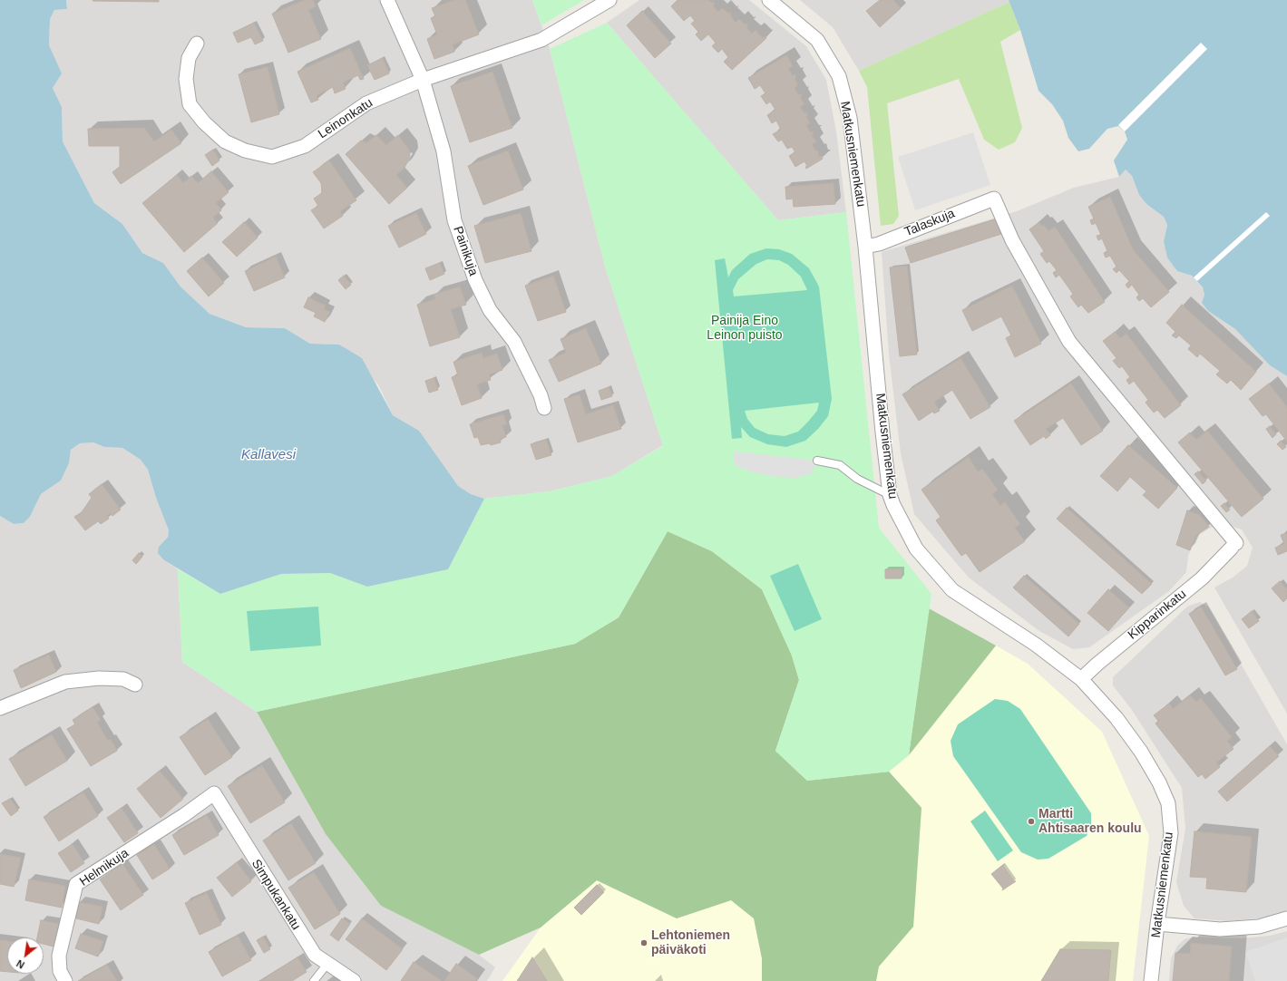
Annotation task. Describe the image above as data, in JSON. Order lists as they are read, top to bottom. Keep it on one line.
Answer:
{"streets":{"street":["Leinonkatu","Matkusniemenkatu","Talaskuja","Painikuja","Kipparinkatu","Helmikuja","Simpukankatu"]},"crossings":[["Leinonkatu","Painikuja"],["Matkusniemenkatu","Talaskuja"],["Matkusniemenkatu","Kipparinkatu"],["Talaskuja","Kipparinkatu"],["Helmikuja","Simpukankatu"]],"water":["Kallavesi"],"parks":["Painija Eino Leinon puisto"],"places":["Martti Ahtisaaren koulu","Lehtoniemen päiväkoti"],"north":"bottom left"}
